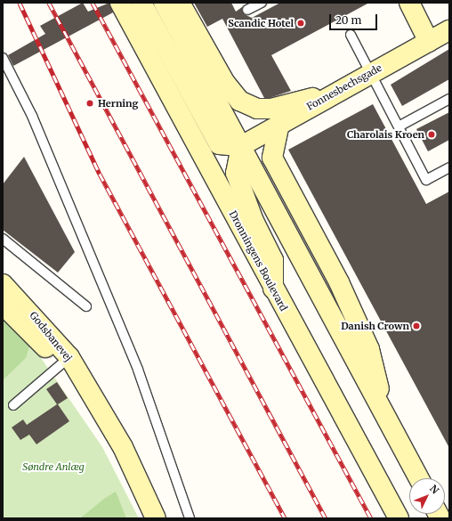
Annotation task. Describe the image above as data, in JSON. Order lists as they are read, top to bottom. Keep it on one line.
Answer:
{"streets":{"main road":["Fonnesbechsgade","Dronningens Boulevard","Godsbanevej"]},"parks":["Søndre Anlæg"],"places":["Scandic Hotel","Herning","Charolais Kroen","Danish Crown"],"scale_bar":"20 m","north":"top right"}
